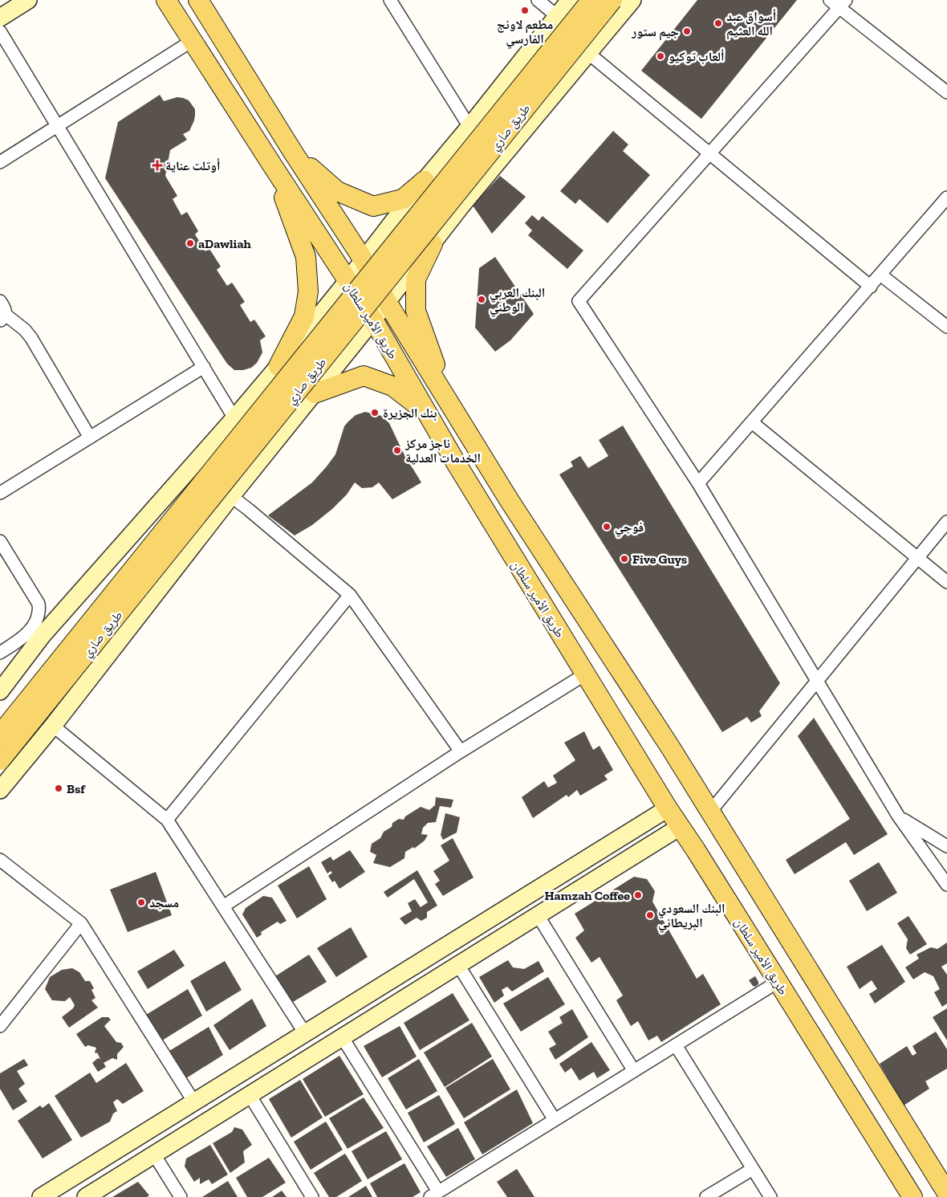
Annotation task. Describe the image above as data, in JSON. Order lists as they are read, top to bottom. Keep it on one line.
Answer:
{"streets":{"main road":["طريق صاري","طريق الأمير سلطان"]},"crossings":[["طريق صاري","طريق الأمير سلطان"]],"places":{"other":["مطعم لاونج الفارسي","أسواق عبد الله العثيم","جيم ستور","ألعاب توكيو","aDawliah","البنك العربي الوطني","بنك الجزيرة","ناجز مركز الخدمات العدلية","فوجي","Five Guys","Bsf","Hamzah Coffee","مسجد","البنك السعودي البريطاني"],"health":["أوتلت عناية"]}}
